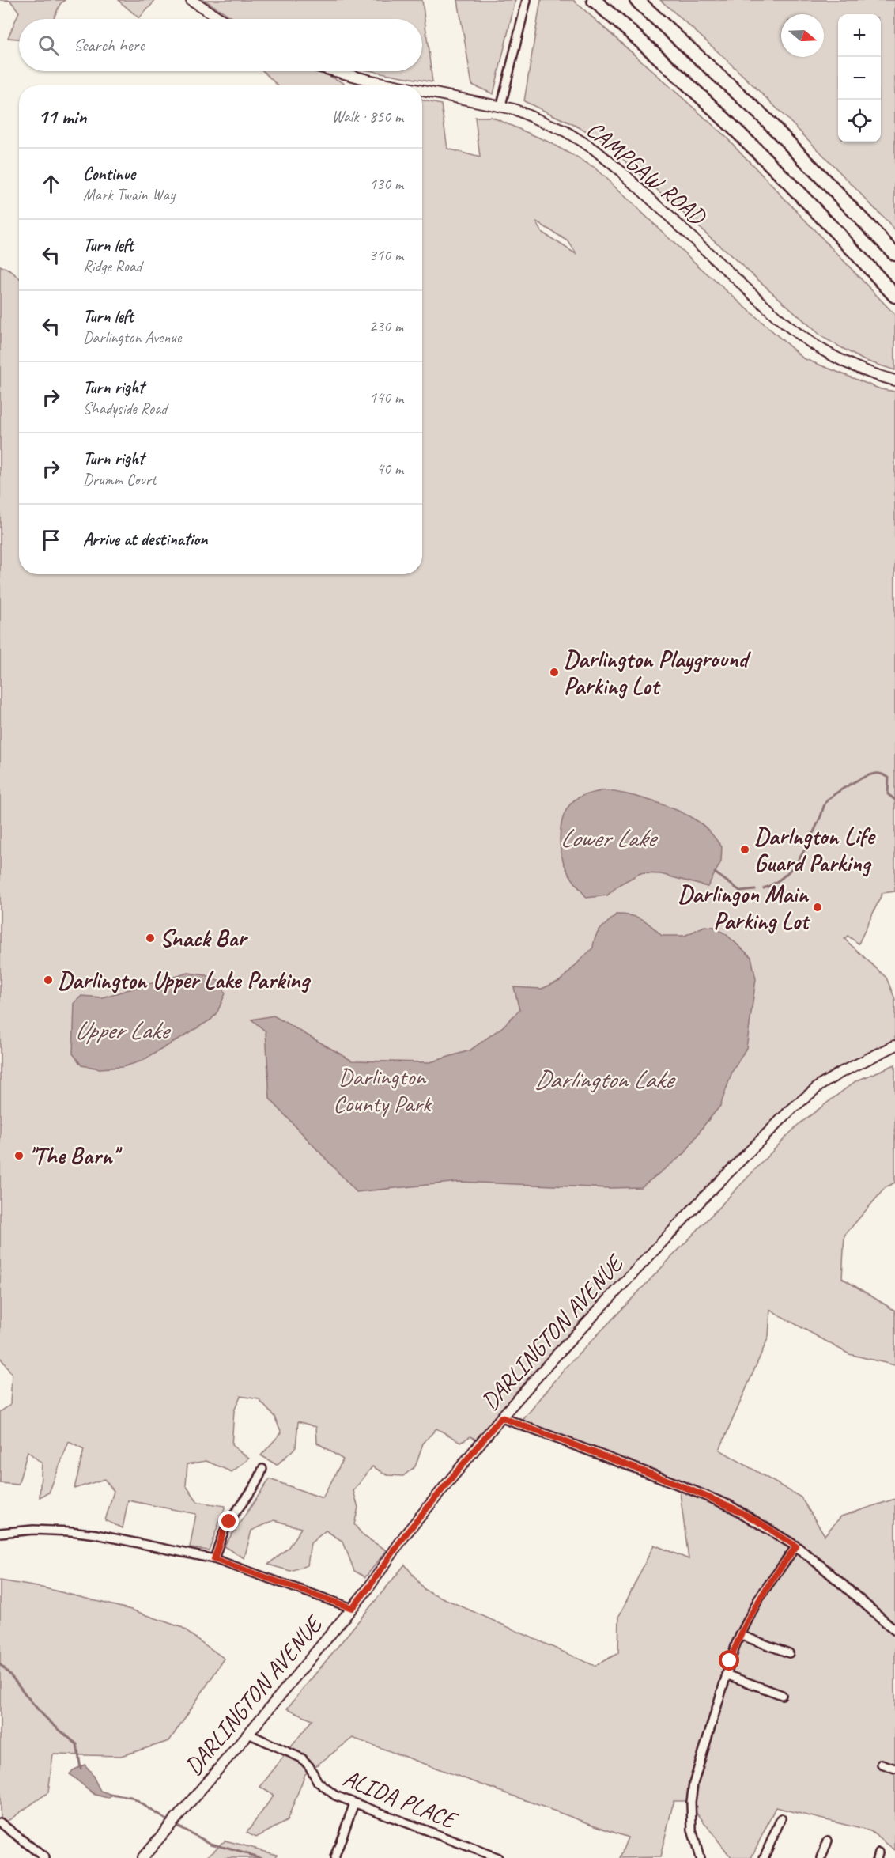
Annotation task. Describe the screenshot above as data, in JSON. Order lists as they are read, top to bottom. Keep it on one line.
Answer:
{"streets":{"main road":["CAMPGAW ROAD","DARLINGTON AVENUE"],"street":["ALIDA PLACE"]},"crossings":[["DARLINGTON AVENUE","ALIDA PLACE"]],"water":["Lower Lake","Upper Lake","Darlington Lake"],"parks":["Darlington County Park"],"places":["Darlington Playground Parking Lot","Darlngton Life Guard Parking","Darlingon Main Parking Lot","Snack Bar","Darlington Upper Lake Parking","\"The Barn\""],"north":"right","page":{"map_buttons":["+","−"],"search":"Search here","heading":["11 min","Walk · 850 m"],"list":[["Continue","Mark Twain Way","130 m"],["Turn left","Ridge Road","310 m"],["Turn left","Darlington Avenue","230 m"],["Turn right","Shadyside Road","140 m"],["Turn right","Drumm Court","40 m"],"Arrive at destination"]}}
